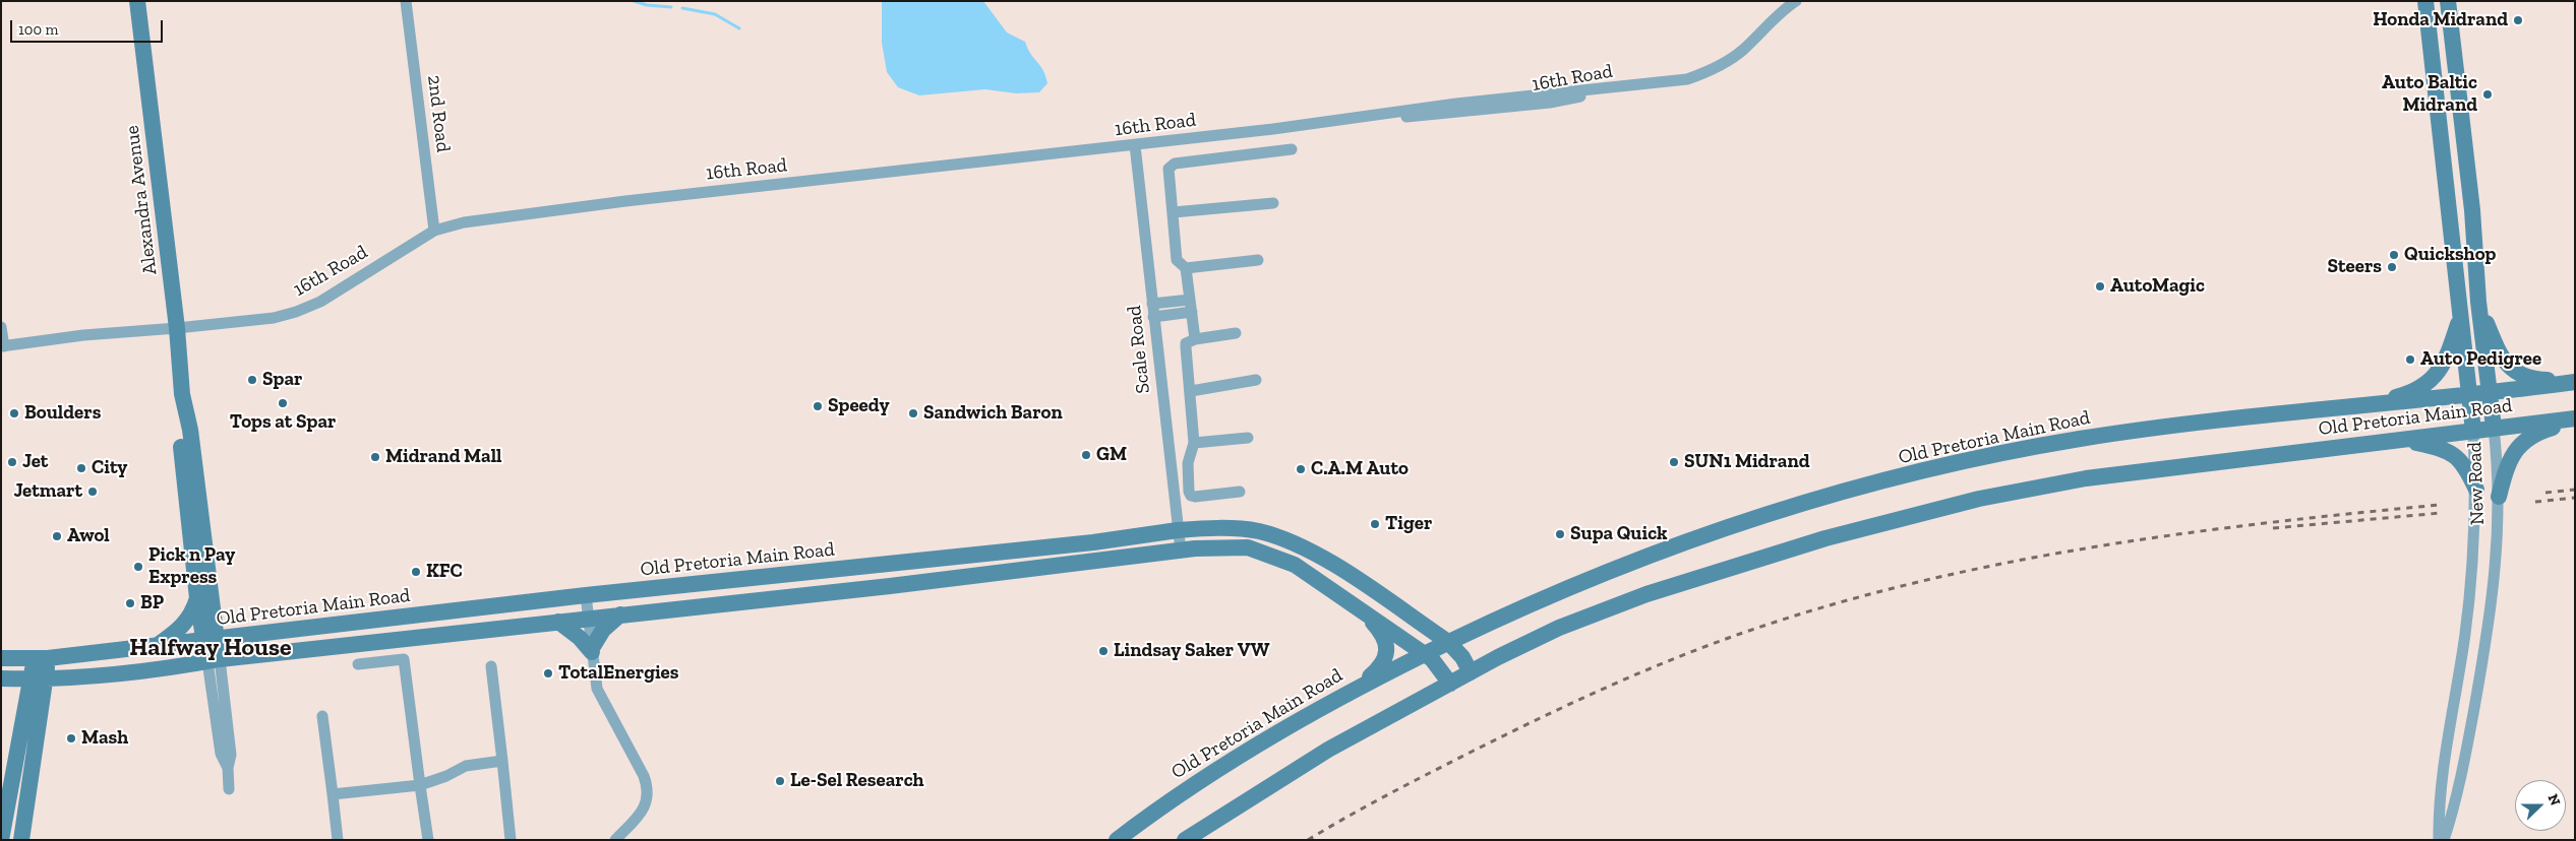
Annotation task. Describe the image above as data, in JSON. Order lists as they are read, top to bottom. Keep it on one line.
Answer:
{"streets":{"main road":["Alexandra Avenue","Old Pretoria Main Road","New Road"],"street":["16th Road","2nd Road","Scale Road"]},"crossings":[["16th Road","2nd Road"],["16th Road","Alexandra Avenue"],["16th Road","Scale Road"],["Alexandra Avenue","Old Pretoria Main Road"],["Scale Road","Old Pretoria Main Road"],["Old Pretoria Main Road","New Road"]],"districts":["Halfway House"],"places":["Honda Midrand","Auto Baltic Midrand","Quickshop","Steers","AutoMagic","Auto Pedigree","Spar","Tops at Spar","Speedy","Boulders","Sandwich Baron","GM","Midrand Mall","Jet","SUN1 Midrand","City","C.A.M Auto","Jetmart","Tiger","Supa Quick","Awol","Pick n Pay Express","KFC","BP","Lindsay Saker VW","TotalEnergies","Mash","Le-Sel Research"],"scale_bar":"100 m","north":"right"}
